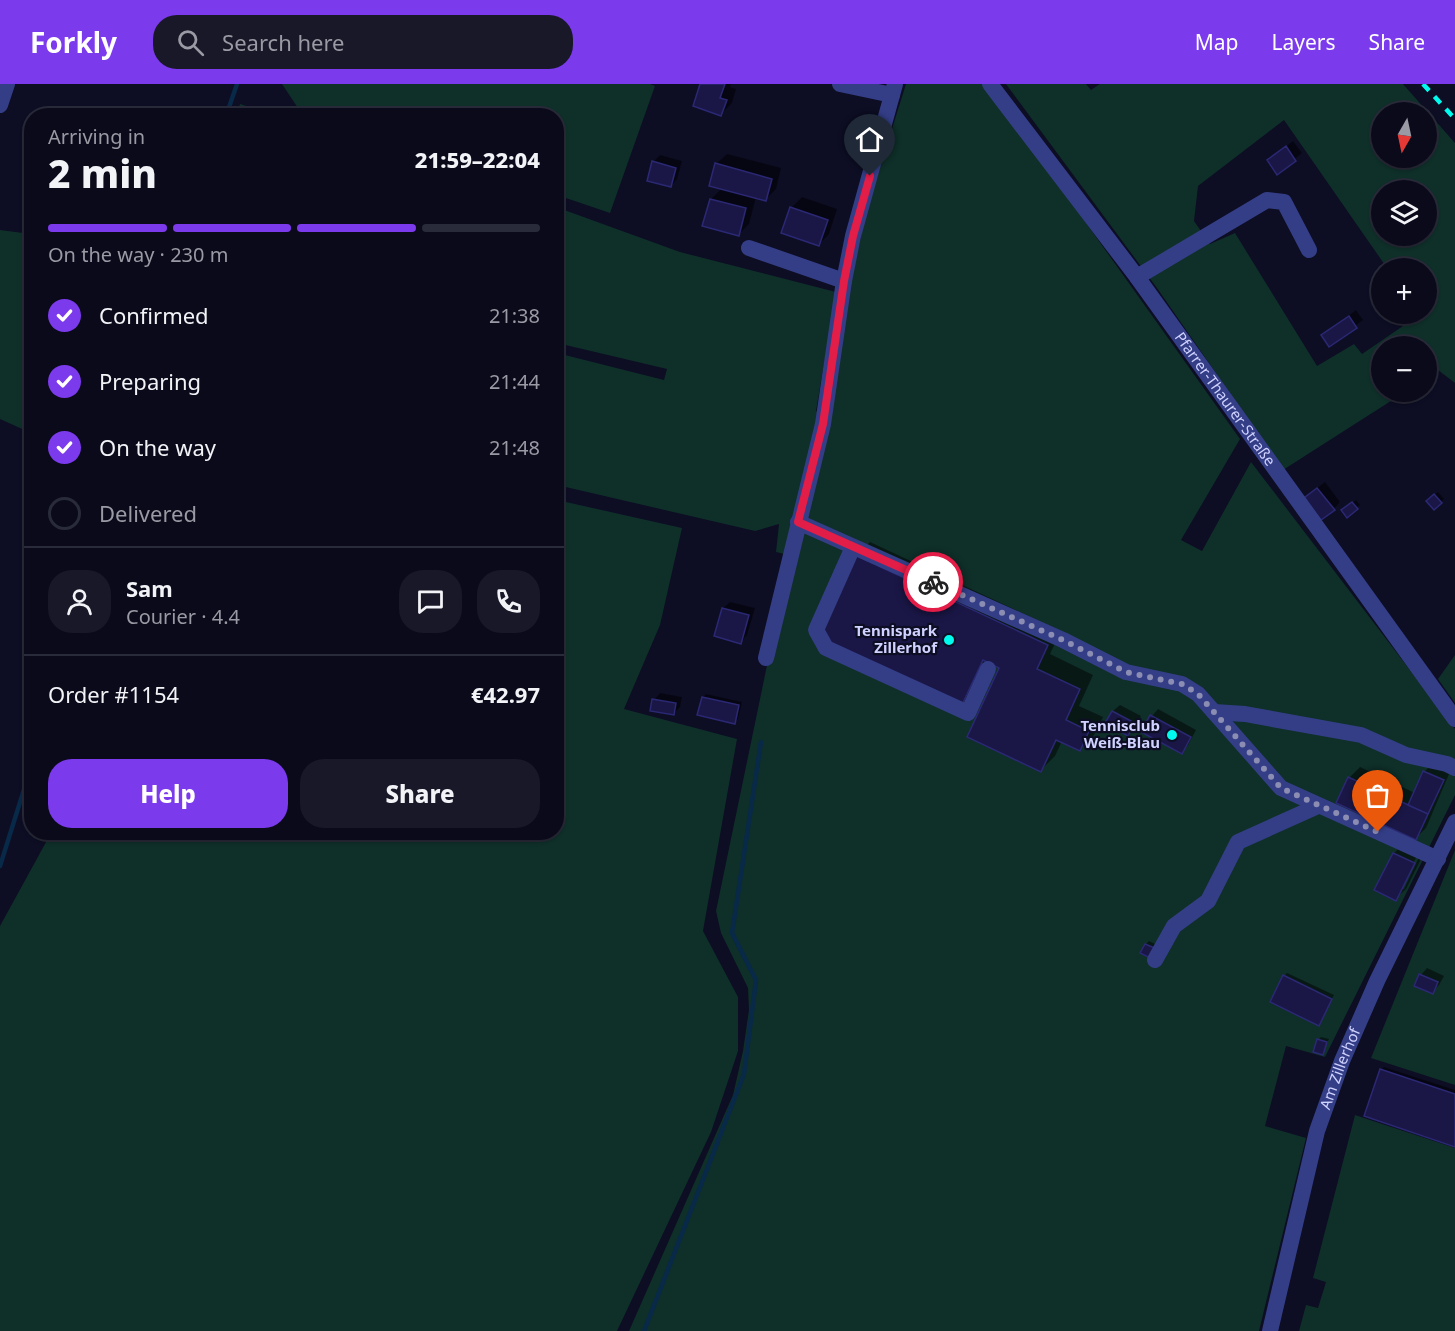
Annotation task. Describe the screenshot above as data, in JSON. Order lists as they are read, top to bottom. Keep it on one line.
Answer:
{"streets":{"street":["Pfarrer-Thaurer-Straße","Am Zillerhof"]},"places":["Tennispark Zillerhof","Tennisclub Weiß-Blau"],"north":"bottom","page":{"header":"Forkly","search":"Search here","nav":["Map","Layers","Share"],"map_buttons":["+","−"],"heading":["2 min","Arriving in","21:59–22:04"],"panel":["Sam","Courier · 4.4","Order #1154","€42.97"],"bar":"On the way · 230 m","list":[["Confirmed","21:38"],["Preparing","21:44"],["On the way","21:48"],"Delivered"],"buttons":["Help","Share"]}}
